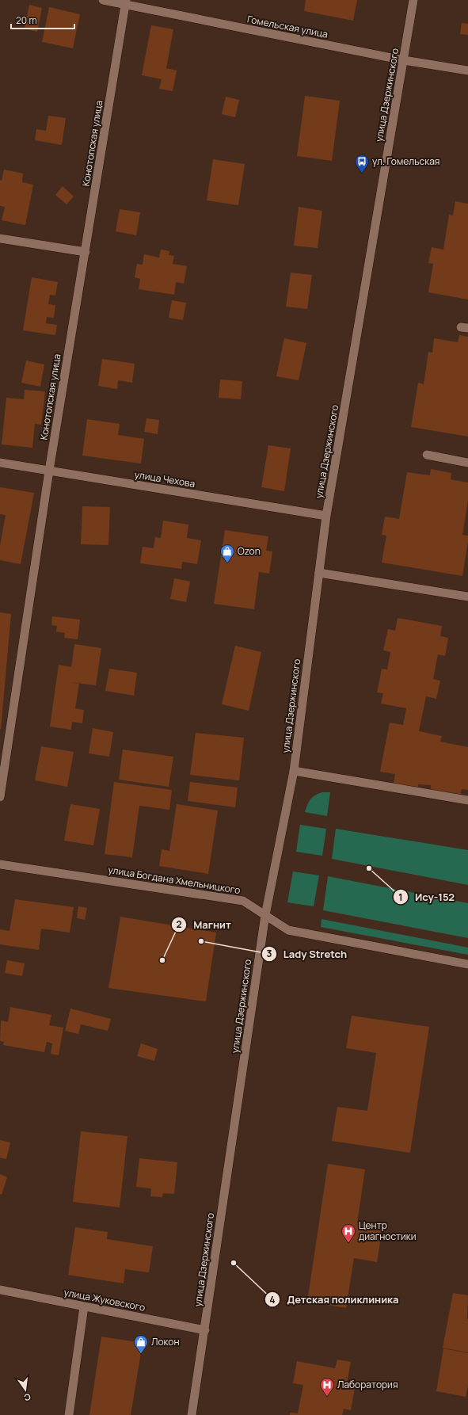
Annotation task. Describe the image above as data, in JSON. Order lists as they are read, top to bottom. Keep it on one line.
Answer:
{"streets":{"street":["Гомельская улица","улица Дзержинского","Конотопская улица","улица Чехова","улица Богдана Хмельницкого","улица Жуковского"]},"crossings":[["Гомельская улица","улица Дзержинского"],["Гомельская улица","Конотопская улица"],["улица Дзержинского","улица Чехова"],["улица Дзержинского","улица Богдана Хмельницкого"],["улица Дзержинского","улица Жуковского"],["Конотопская улица","улица Чехова"]],"places":{"bus stop":["ул. Гомельская"],"shop":["Ozon","Локон"],"other":["Ису-152","Lady Stretch","Магнит","Детская поликлиника"],"hospital":["Центр диагностики","Лаборатория"]},"scale_bar":"20 m","north":"bottom"}
